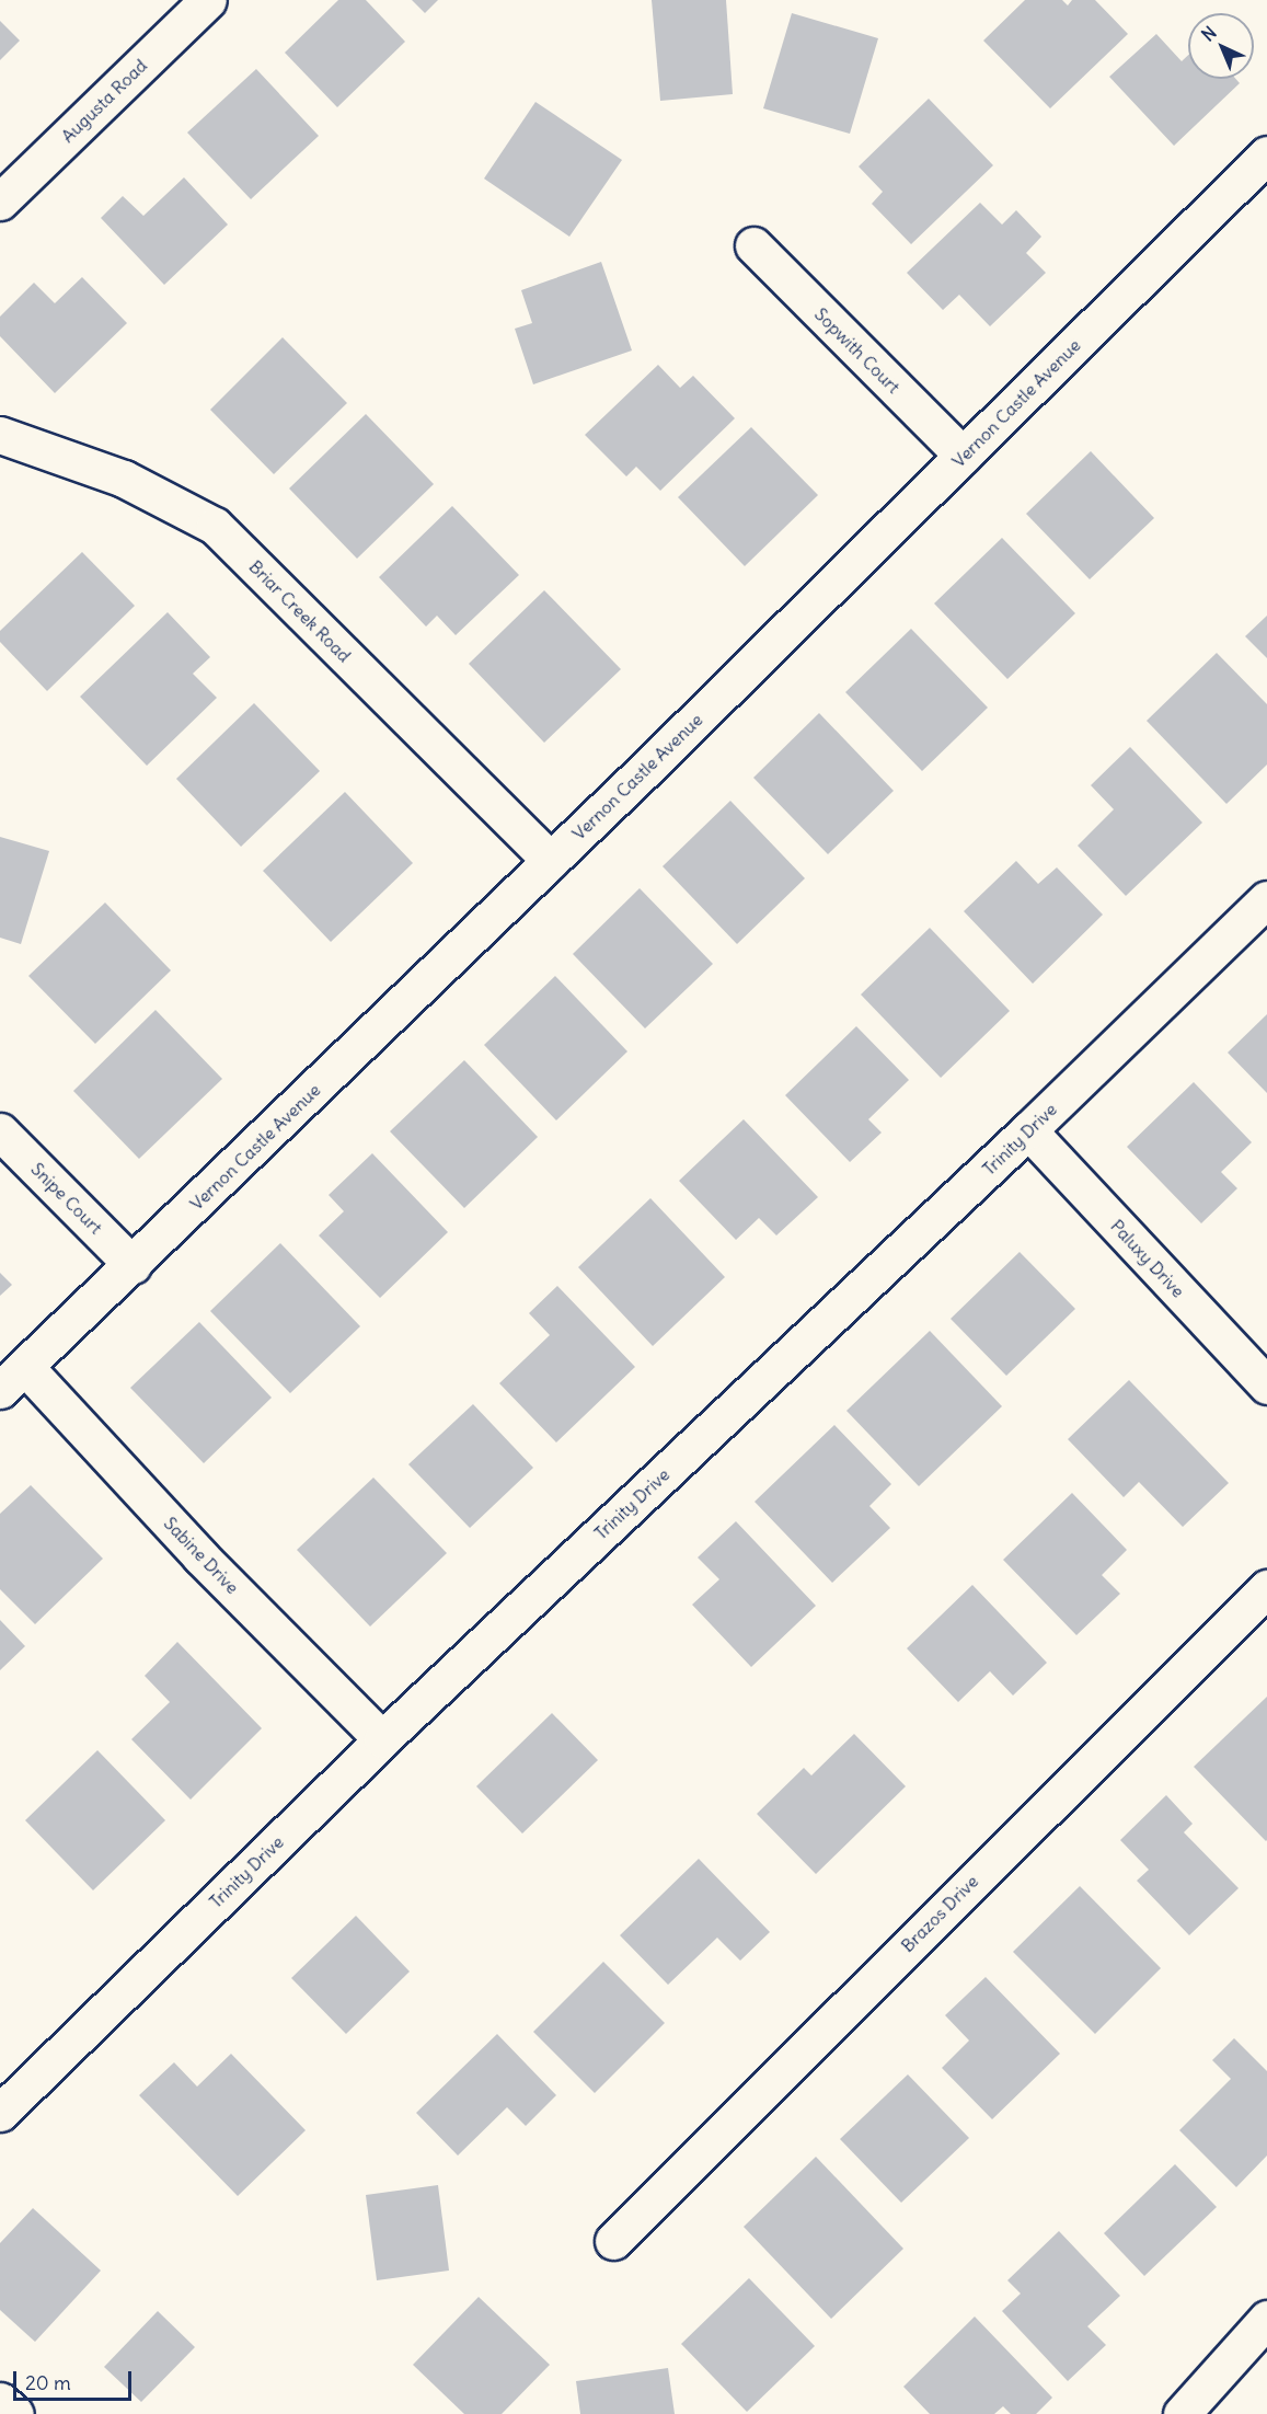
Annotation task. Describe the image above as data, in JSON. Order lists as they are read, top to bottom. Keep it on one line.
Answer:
{"streets":{"street":["Augusta Road","Sopwith Court","Vernon Castle Avenue","Briar Creek Road","Trinity Drive","Snipe Court","Paluxy Drive","Sabine Drive","Brazos Drive"]},"crossings":[["Sopwith Court","Vernon Castle Avenue"],["Vernon Castle Avenue","Briar Creek Road"],["Vernon Castle Avenue","Snipe Court"],["Vernon Castle Avenue","Sabine Drive"],["Trinity Drive","Paluxy Drive"],["Trinity Drive","Sabine Drive"]],"scale_bar":"20 m","north":"top left"}
